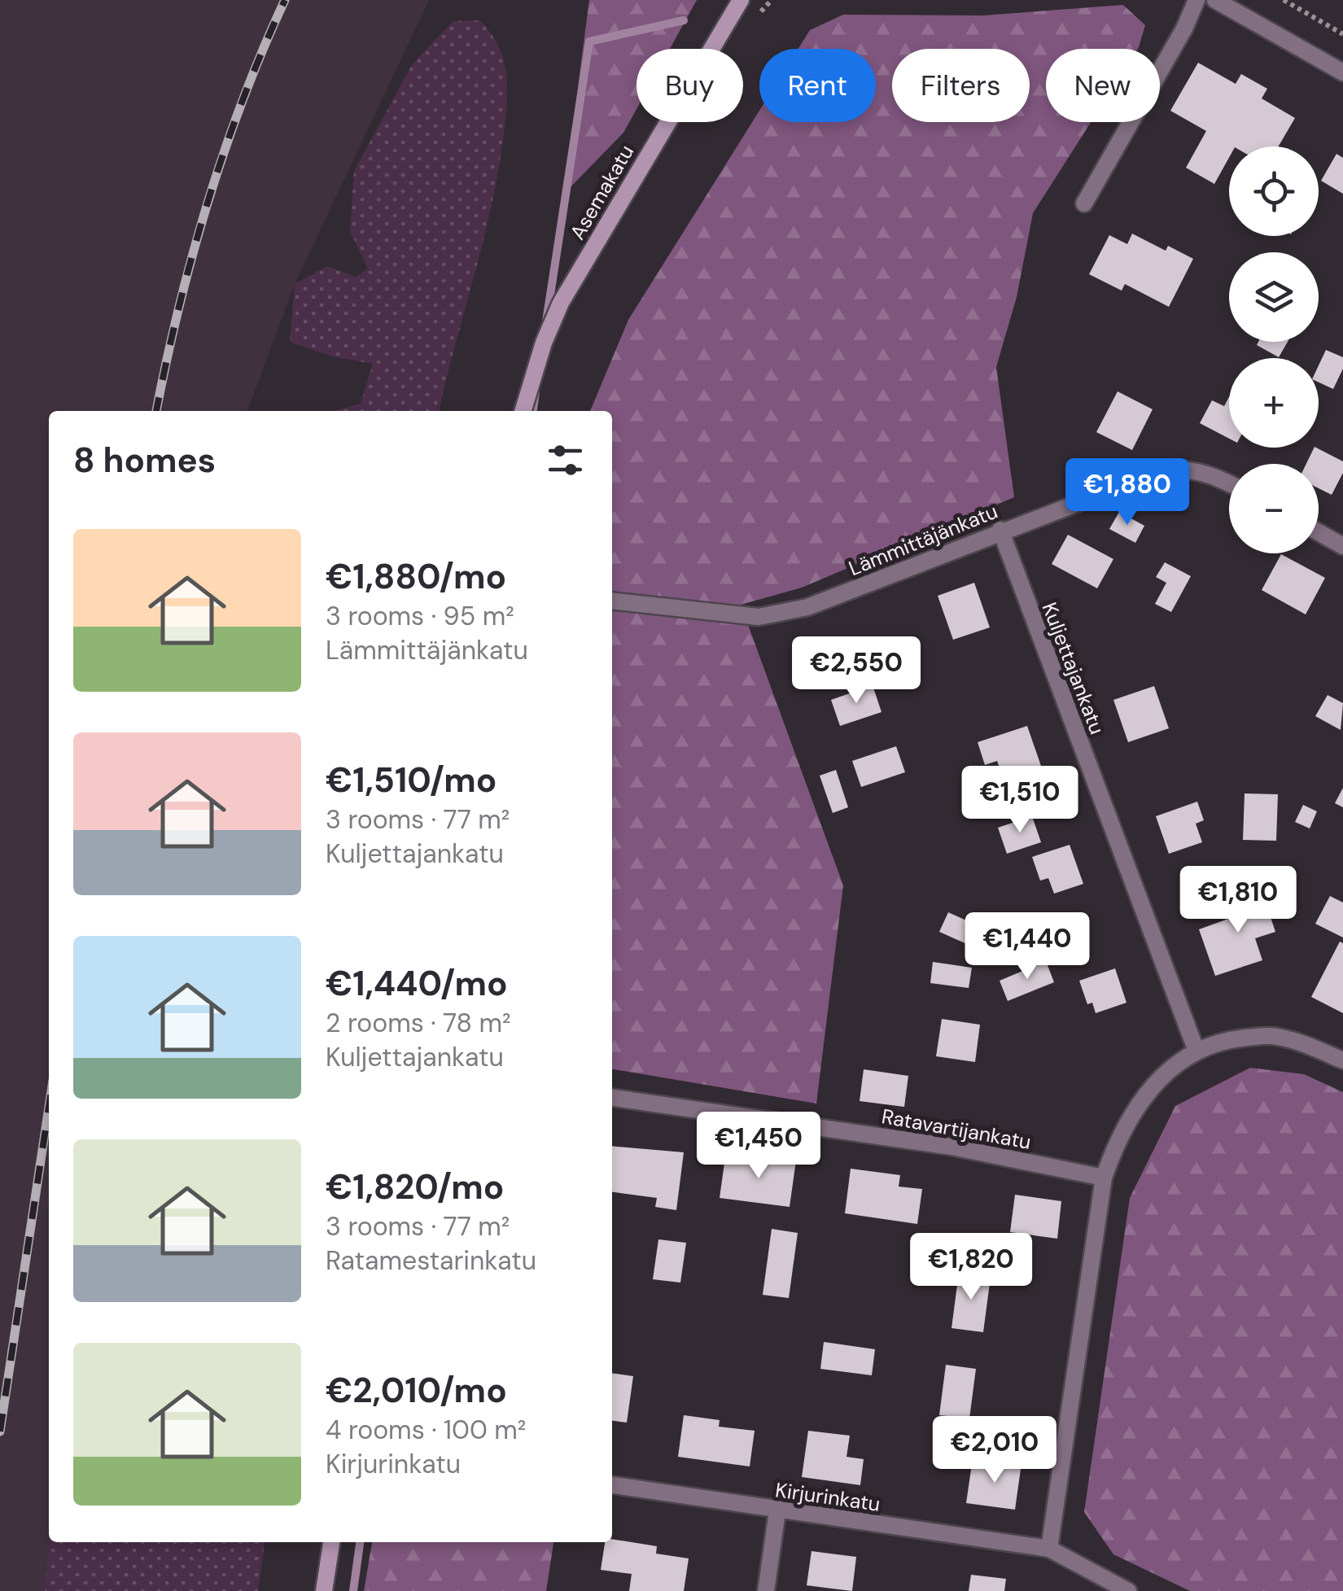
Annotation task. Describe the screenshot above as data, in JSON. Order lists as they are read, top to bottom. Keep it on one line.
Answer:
{"streets":{"street":["Asemakatu","Lämmittäjänkatu","Kuljettajankatu","Ratavartijankatu","Kirjurinkatu"]},"crossings":[["Lämmittäjänkatu","Kuljettajankatu"]],"page":{"chip":["Buy","Rent","Filters","New"],"map_buttons":["+","−"],"heading":"8 homes","price":["€1,880","€2,550","€1,510","€1,810","€1,440","€1,450","€1,820","€2,010"],"list":[{"name":"€1,880/mo","note":"3 rooms · 95 m² · Lämmittäjänkatu"},{"name":"€1,510/mo","note":"3 rooms · 77 m² · Kuljettajankatu"},{"name":"€1,440/mo","note":"2 rooms · 78 m² · Kuljettajankatu"},{"name":"€1,820/mo","note":"3 rooms · 77 m² · Ratamestarinkatu"},{"name":"€2,010/mo","note":"4 rooms · 100 m² · Kirjurinkatu"}]}}
